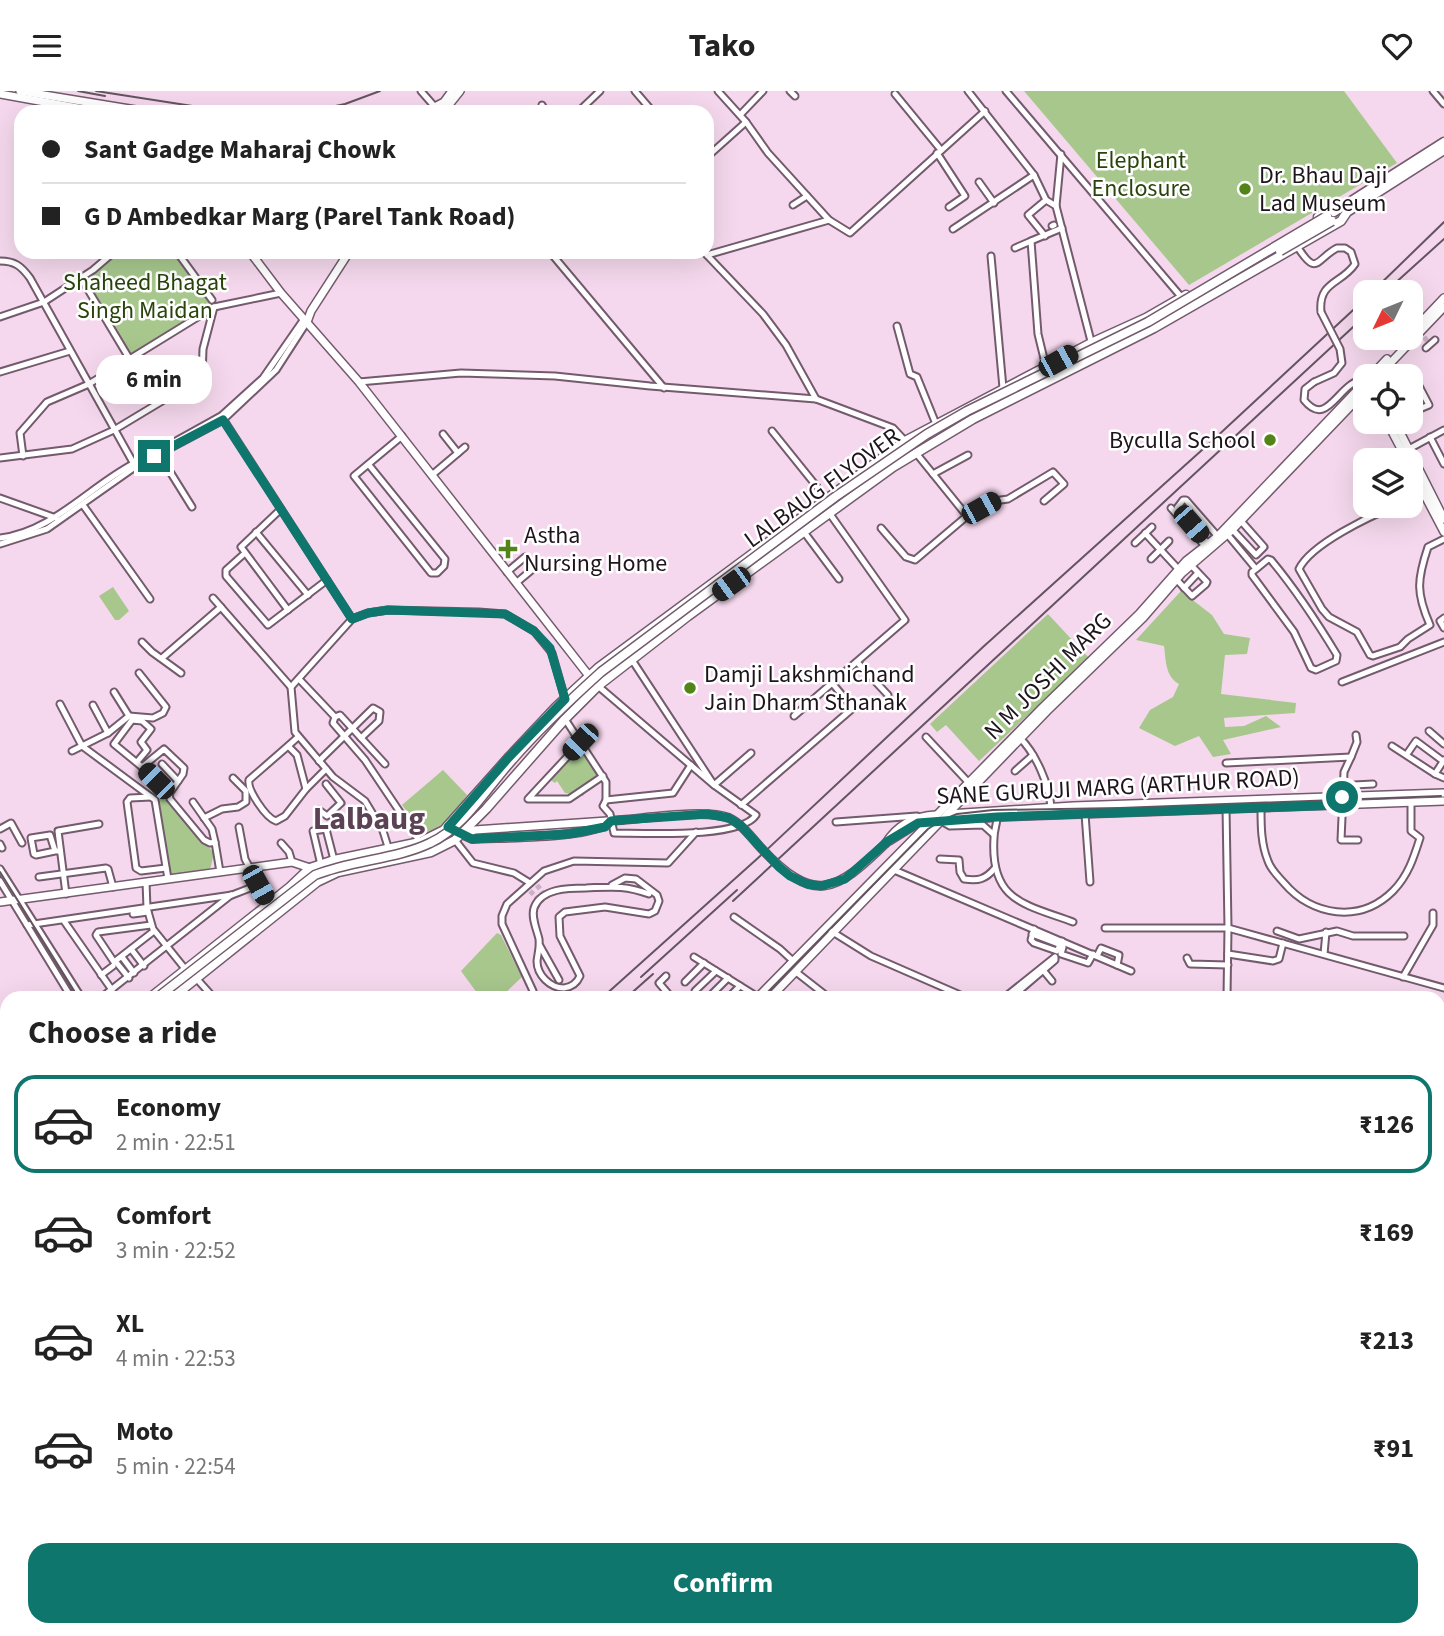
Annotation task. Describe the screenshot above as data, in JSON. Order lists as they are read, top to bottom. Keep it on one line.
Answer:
{"streets":{"highway":["LALBAUG FLYOVER"],"main road":["N M JOSHI MARG","SANE GURUJI MARG (ARTHUR ROAD)"]},"crossings":[["N M JOSHI MARG","SANE GURUJI MARG (ARTHUR ROAD)"]],"districts":["Lalbaug"],"parks":["Elephant Enclosure","Shaheed Bhagat Singh Maidan"],"places":{"other":["Dr. Bhau Daji Lad Museum","Byculla School","Damji Lakshmichand Jain Dharm Sthanak"],"health":["Astha Nursing Home"]},"north":"bottom left","page":{"header":"Tako","banner":["Sant Gadge Maharaj Chowk","G D Ambedkar Marg (Parel Tank Road)"],"bubble":"6 min","heading":"Choose a ride","list":[{"name":"Economy","note":"2 min · 22:51","value":"₹126"},{"name":"Comfort","note":"3 min · 22:52","value":"₹169"},{"name":"XL","note":"4 min · 22:53","value":"₹213"},{"name":"Moto","note":"5 min · 22:54","value":"₹91"}],"buttons":"Confirm"}}
